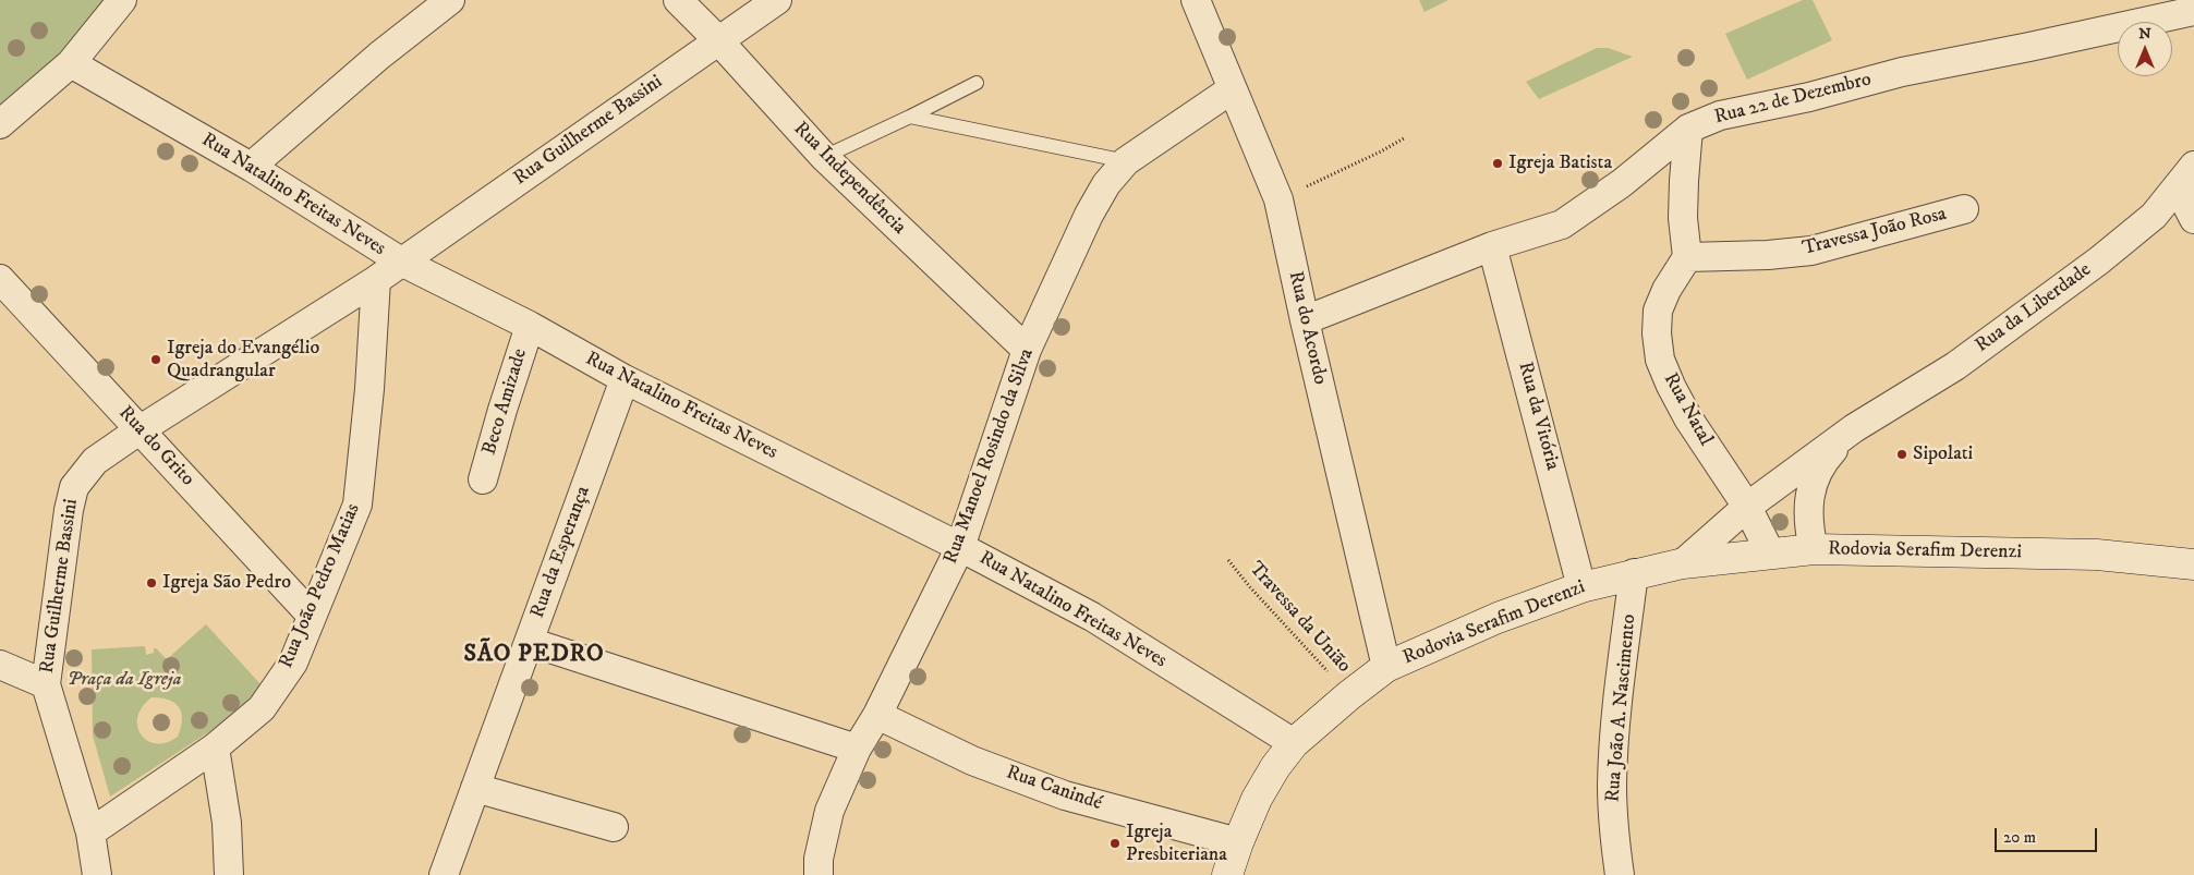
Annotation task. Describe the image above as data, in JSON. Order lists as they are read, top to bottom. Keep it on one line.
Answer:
{"streets":{"main road":["Rodovia Serafim Derenzi"],"street":["Rua 22 de Dezembro","Rua Guilherme Bassini","Rua Independência","Rua Natalino Freitas Neves","Travessa João Rosa","Rua da Liberdade","Rua do Acordo","Beco Amizade","Rua Natal","Rua da Vitória","Rua do Grito","Rua Manoel Rosindo da Silva","Rua da Esperança","Rua João Pedro Matias","Rua João A. Nascimento","Rua Canindé"],"path":["Travessa da União"]},"crossings":[["Rua 22 de Dezembro","Rua do Acordo"],["Rua 22 de Dezembro","Rua da Vitória"],["Rua Guilherme Bassini","Rua Independência"],["Rua Guilherme Bassini","Rua Natalino Freitas Neves"],["Rua Guilherme Bassini","Rua do Grito"],["Rua Guilherme Bassini","Rua João Pedro Matias"],["Rua Independência","Rua Manoel Rosindo da Silva"],["Rua Natalino Freitas Neves","Beco Amizade"],["Rua Natalino Freitas Neves","Rua Manoel Rosindo da Silva"],["Rua Natalino Freitas Neves","Rodovia Serafim Derenzi"],["Rua Natalino Freitas Neves","Rua da Esperança"],["Travessa João Rosa","Rua Natal"],["Rua da Liberdade","Rua Natal"],["Rua da Liberdade","Rodovia Serafim Derenzi"],["Rua do Acordo","Rua Manoel Rosindo da Silva"],["Rua do Acordo","Rodovia Serafim Derenzi"],["Rua Natal","Rodovia Serafim Derenzi"],["Rua da Vitória","Rodovia Serafim Derenzi"],["Rua do Grito","Rua João Pedro Matias"],["Rua Manoel Rosindo da Silva","Rua Canindé"],["Rodovia Serafim Derenzi","Travessa da União"],["Rodovia Serafim Derenzi","Rua João A. Nascimento"],["Rodovia Serafim Derenzi","Rua Canindé"]],"districts":["SÃO PEDRO"],"parks":["Praça da Igreja"],"places":["Igreja Batista","Igreja do Evangélio Quadrangular","Sipolati","Igreja São Pedro","Igreja Presbiteriana"],"scale_bar":"20 m","north":"top"}
